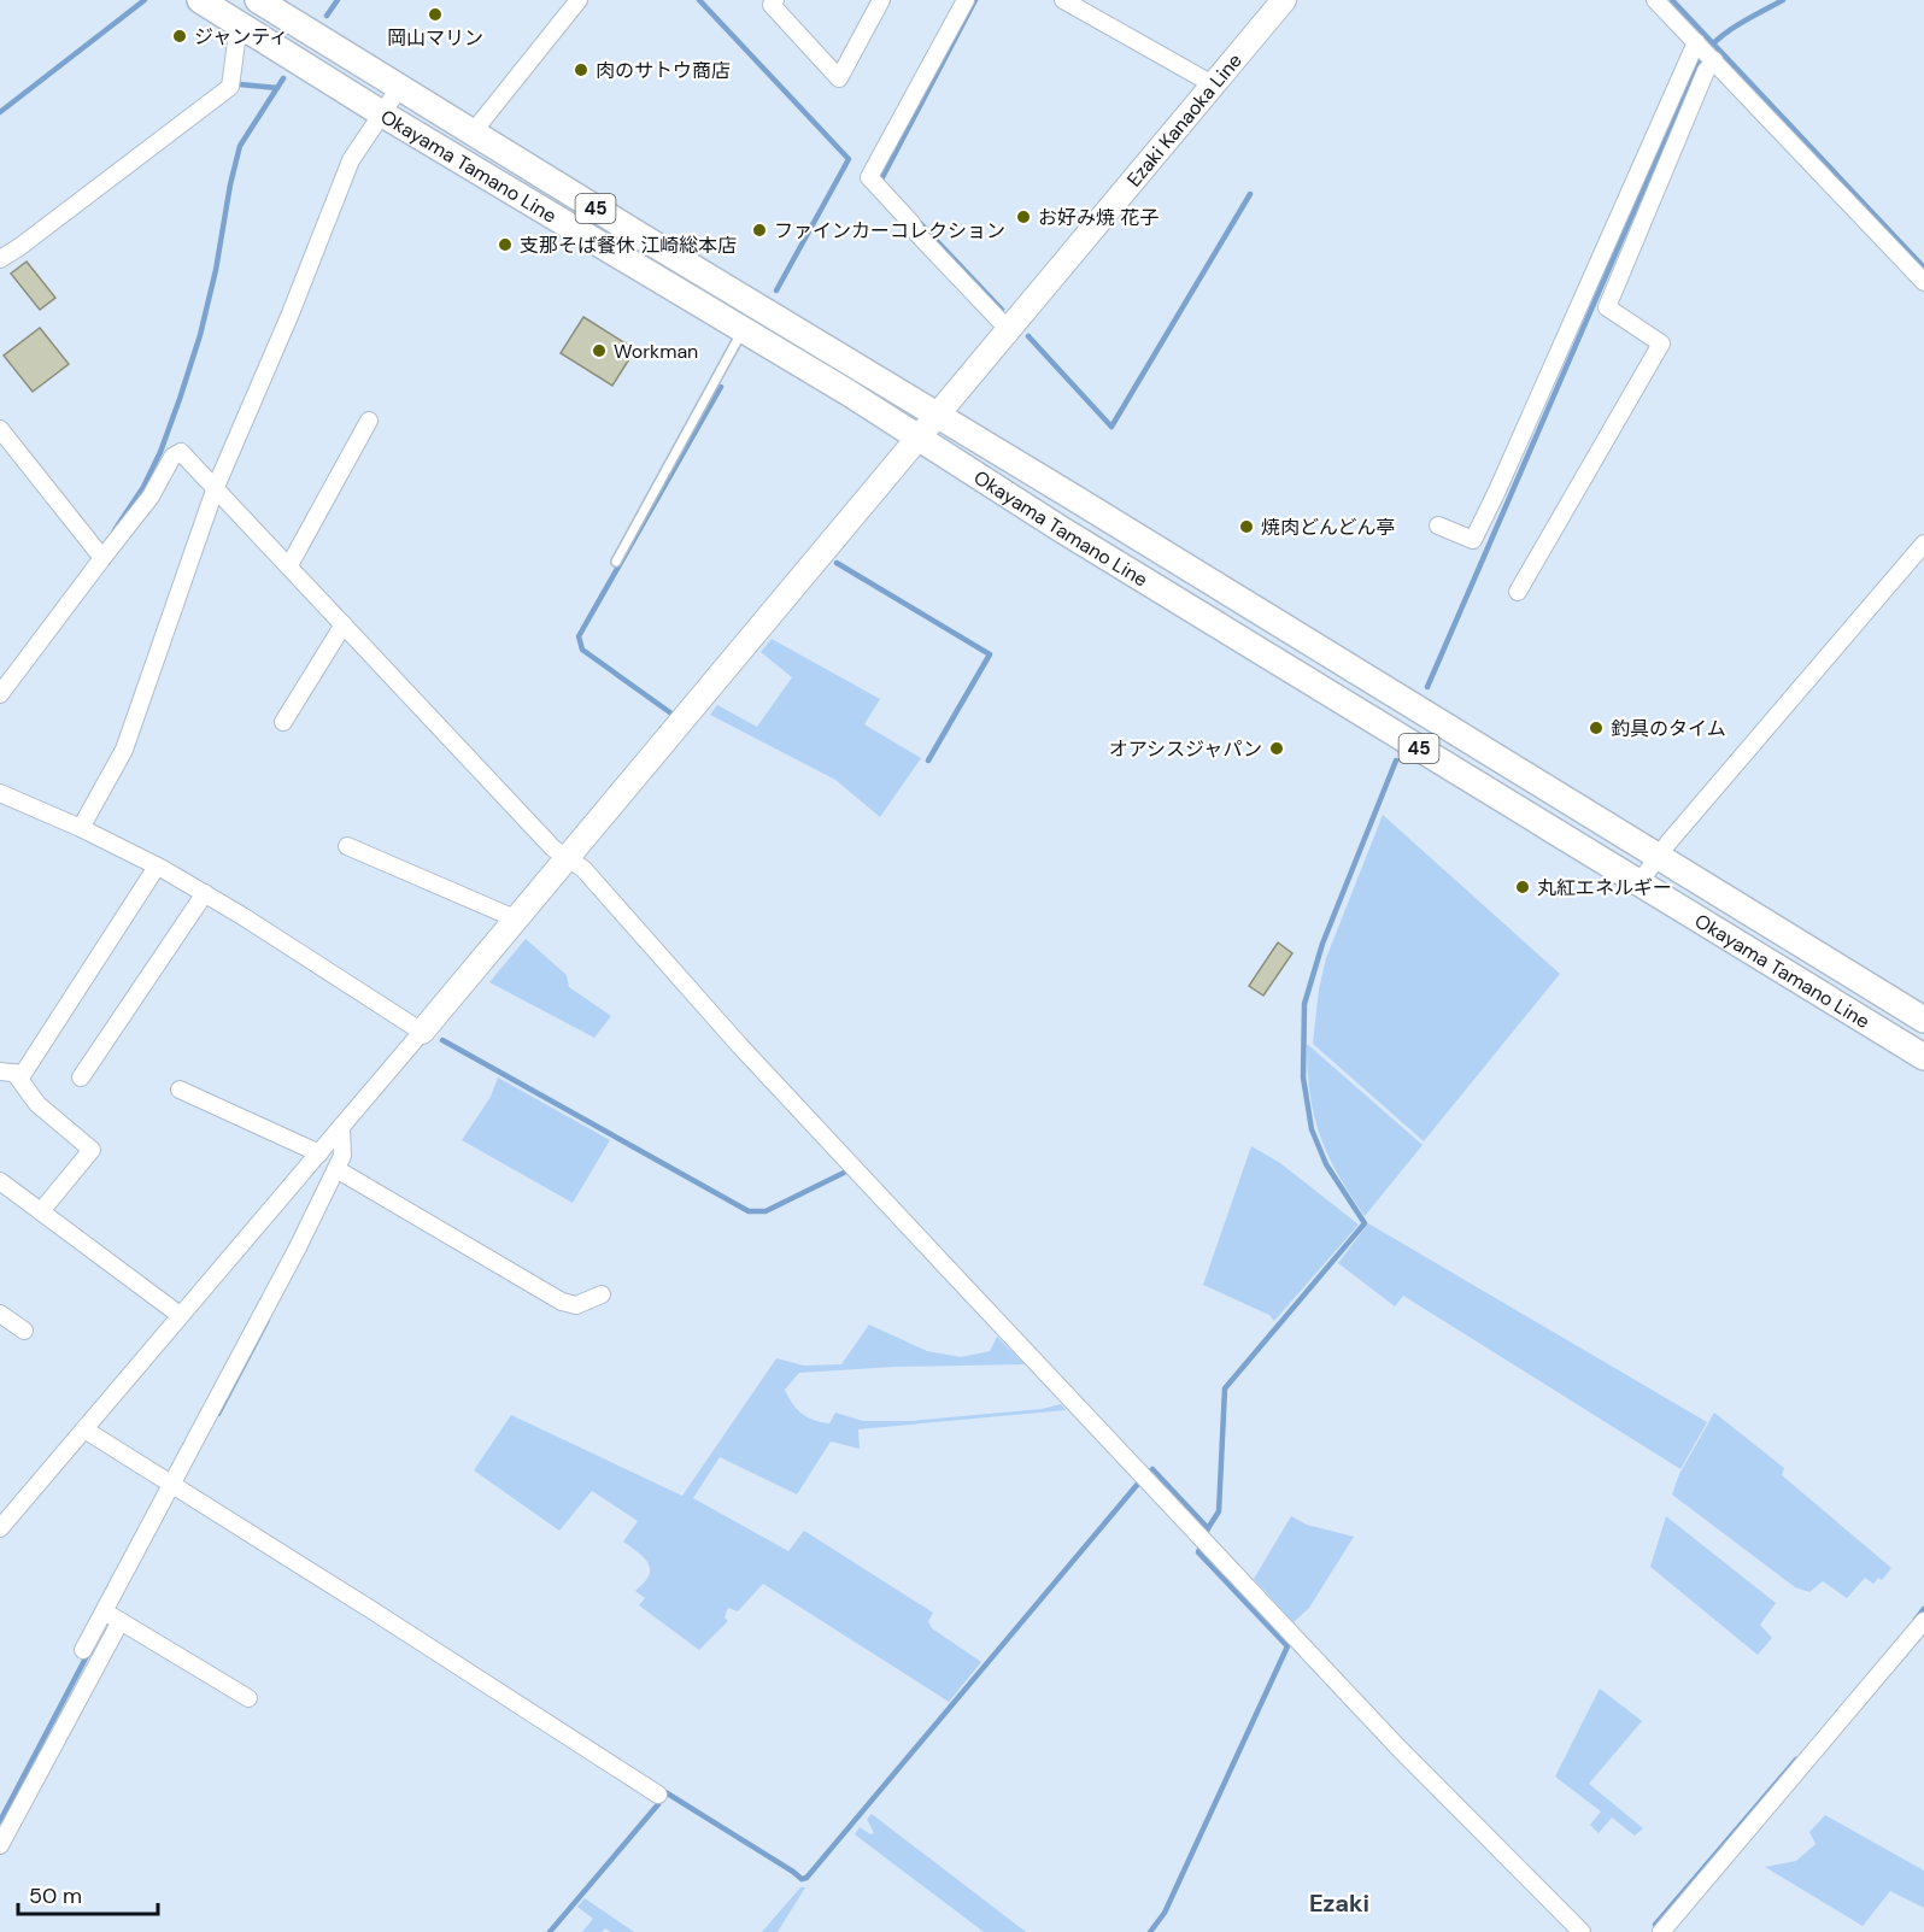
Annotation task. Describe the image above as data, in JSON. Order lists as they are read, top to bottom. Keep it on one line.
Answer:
{"streets":{"main road":["Okayama Tamano Line","45"],"street":["Ezaki Kanaoka Line"]},"crossings":[["Ezaki Kanaoka Line","Okayama Tamano Line"]],"districts":["Ezaki"],"places":["岡山マリン","ジャンティ","肉のサトウ商店","お好み焼 花子","ファインカーコレクション","支那そば餐休 江崎総本店","Workman","焼肉どんどん亭","釣具のタイム","オアシスジャパン","丸紅エネルギー"],"scale_bar":"50 m"}
